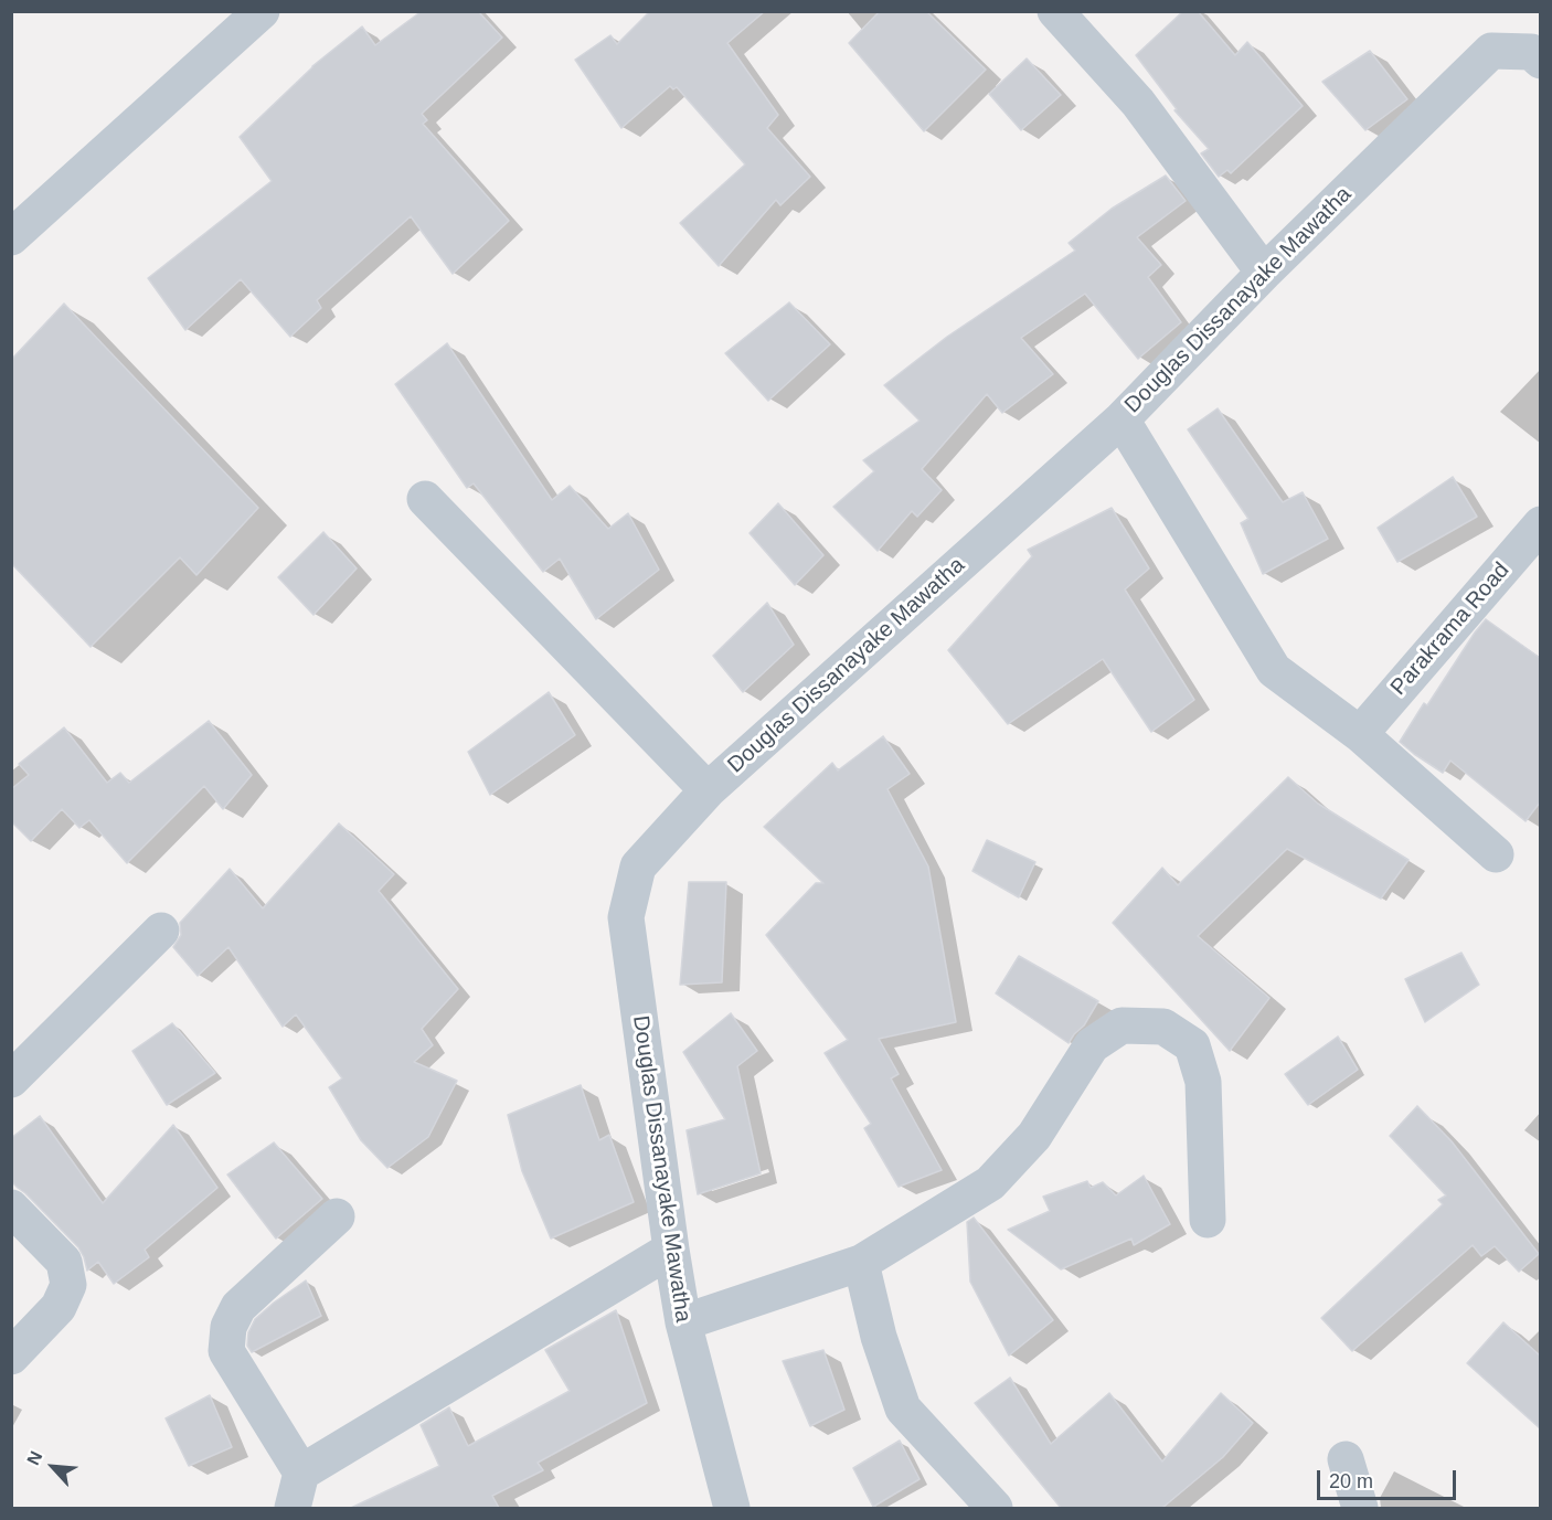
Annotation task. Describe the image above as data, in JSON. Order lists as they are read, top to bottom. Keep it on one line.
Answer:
{"streets":{"street":["Douglas Dissanayake Mawatha","Parakrama Road"]},"scale_bar":"20 m","north":"top left"}
